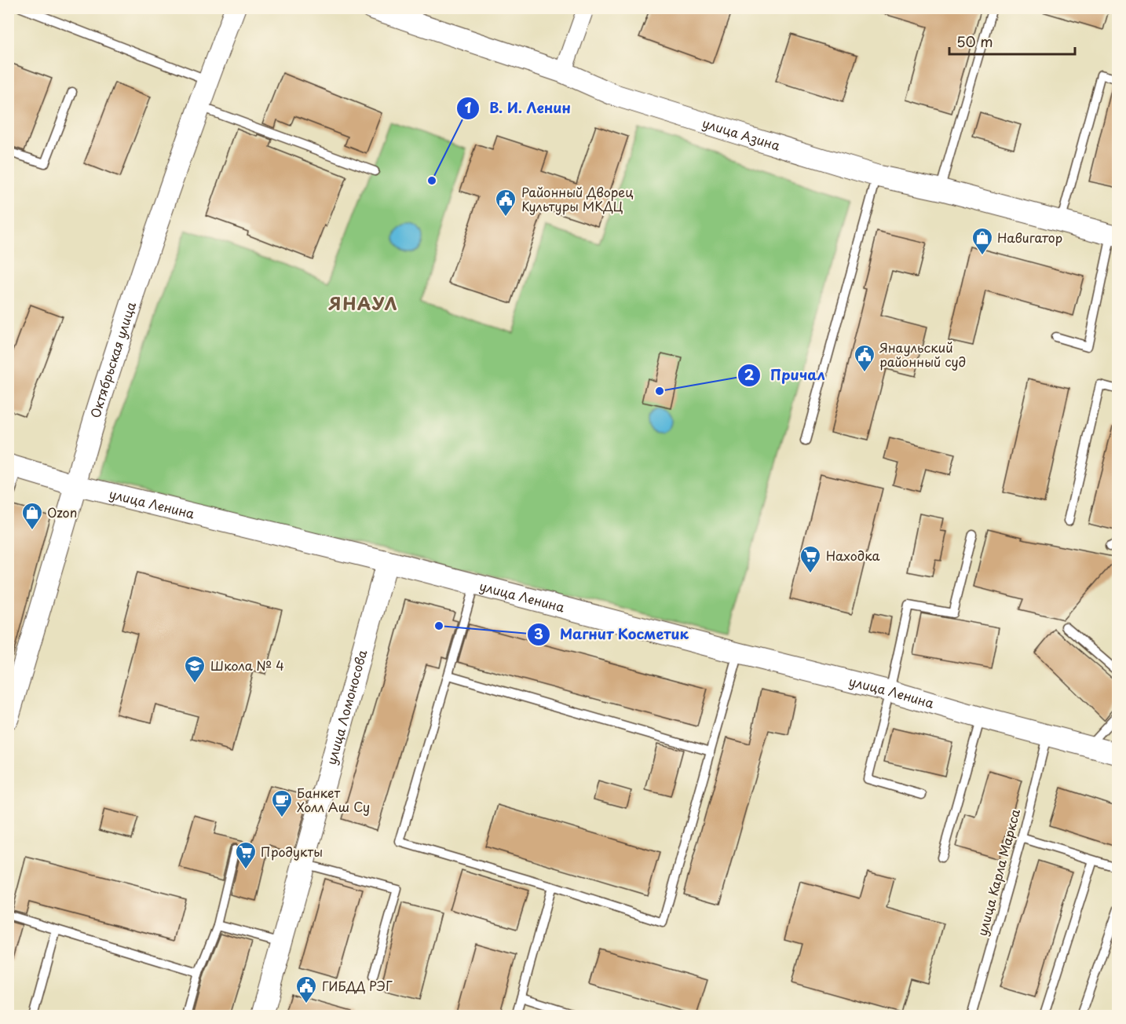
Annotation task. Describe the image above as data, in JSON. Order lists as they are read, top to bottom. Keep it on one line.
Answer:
{"streets":{"street":["улица Азина","Октябрьская улица","улица Ленина","улица Ломоносова"],"lane":["улица Карла Маркса"]},"crossings":[["Октябрьская улица","улица Ленина"],["улица Ленина","улица Ломоносова"],["улица Ленина","улица Карла Маркса"]],"districts":["ЯНАУЛ"],"places":{"other":["В. И. Ленин","Причал","Магнит Косметик"],"public building":["Районный Дворец Культуры МКДЦ","Янаульский районный суд","ГИБДД РЭГ"],"shop":["Навигатор","Ozon"],"supermarket":["Находка","Продукты"],"school or university":["Школа № 4"],"cafe":["Банкет Холл Аш Су"]},"scale_bar":"50 m"}
